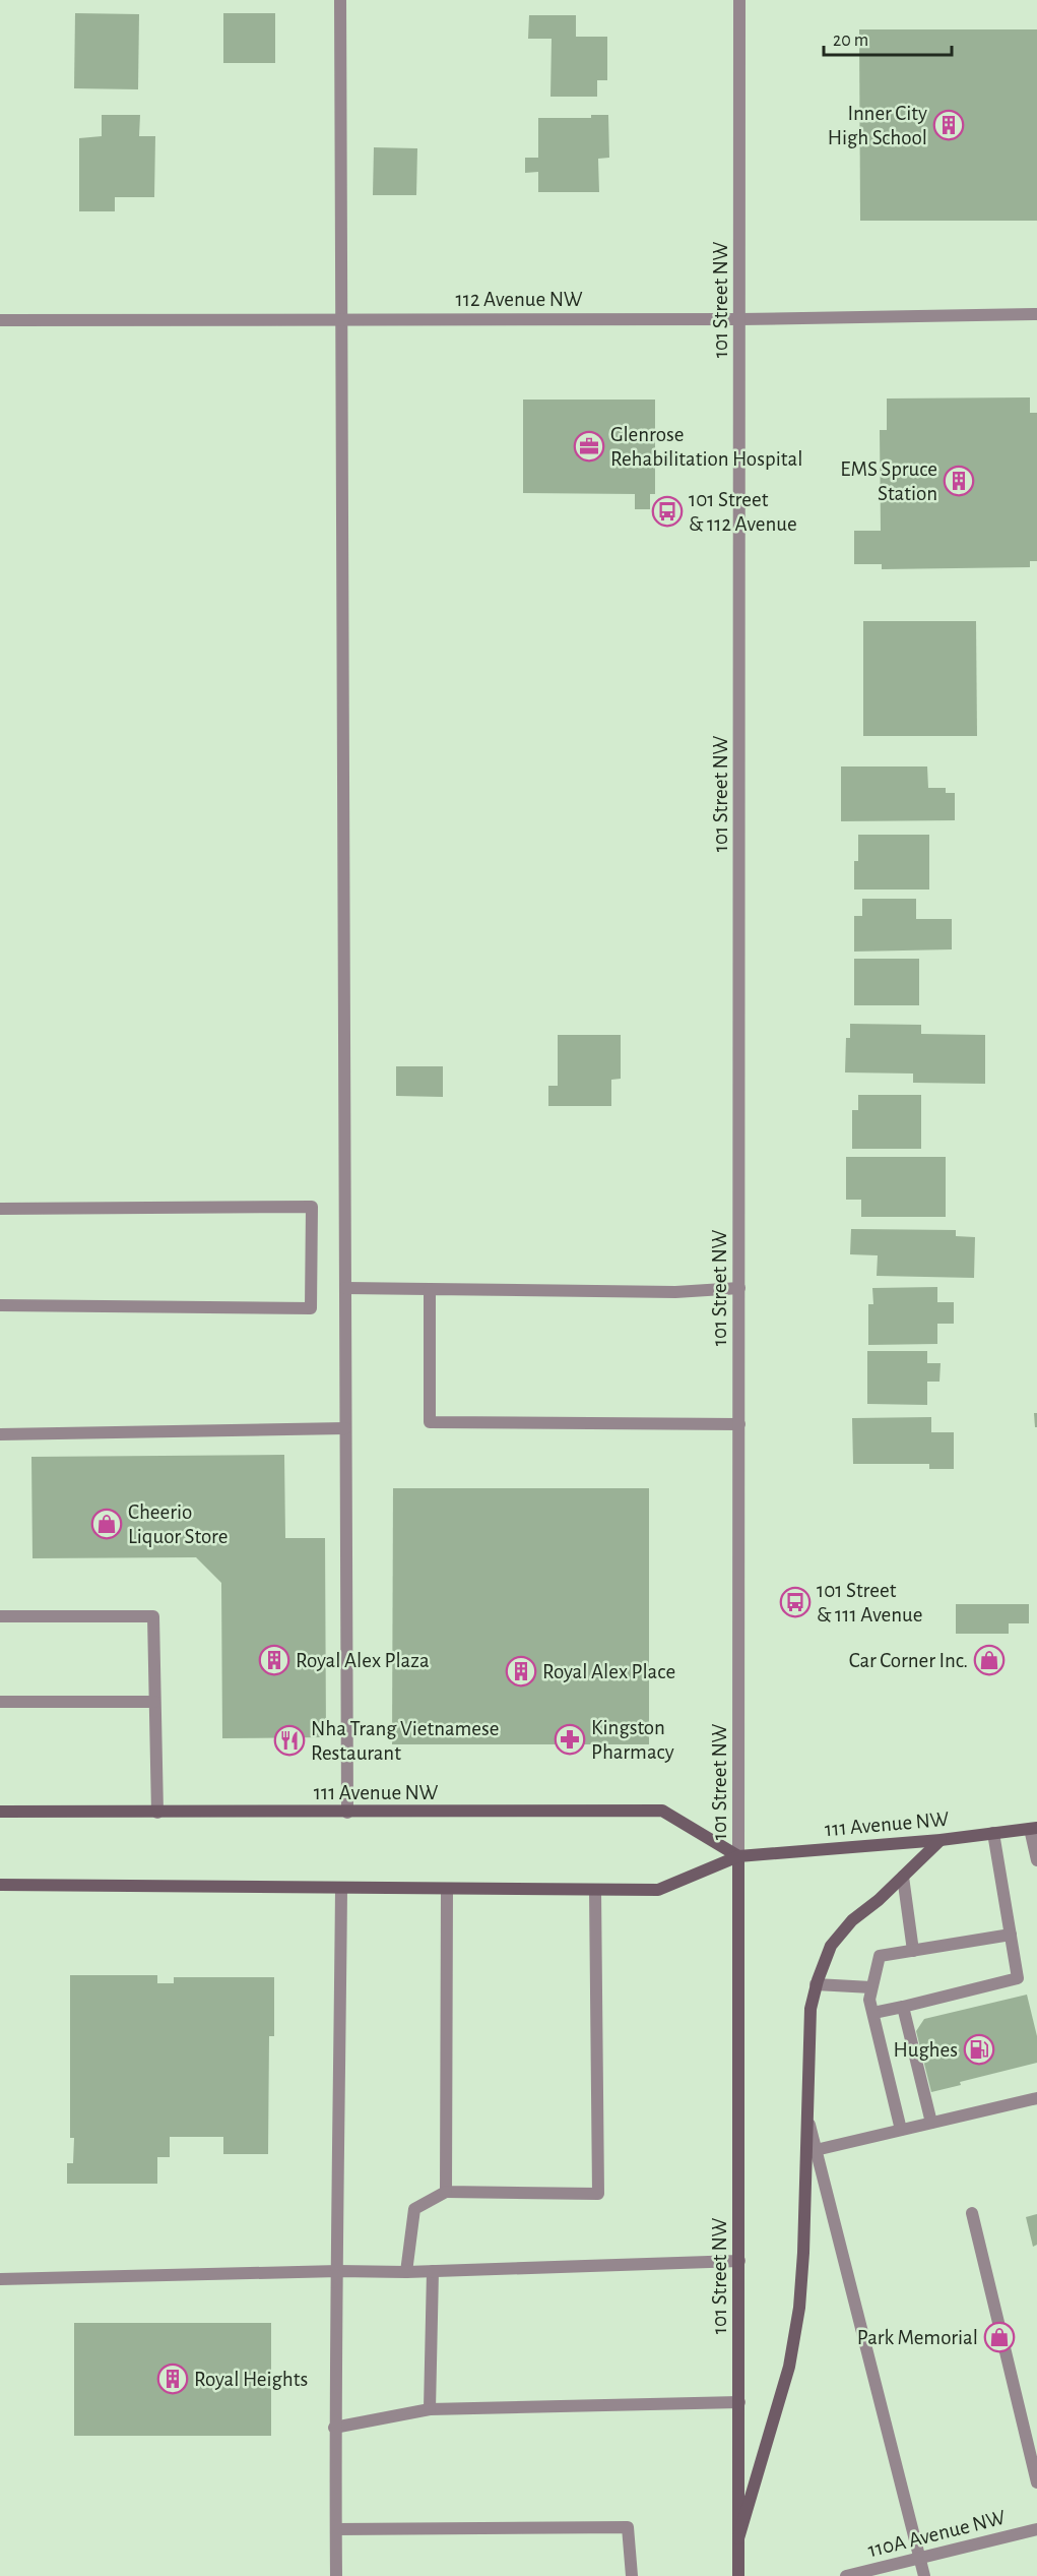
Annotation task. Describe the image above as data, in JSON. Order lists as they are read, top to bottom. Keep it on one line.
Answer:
{"streets":{"main road":["101 Street NW","111 Avenue NW"],"street":["112 Avenue NW","110A Avenue NW"]},"crossings":[["112 Avenue NW","101 Street NW"],["101 Street NW","111 Avenue NW"]],"places":{"building":["Inner City High School","EMS Spruce Station","Royal Alex Plaza","Royal Alex Place","Royal Heights"],"office":["Glenrose Rehabilitation Hospital"],"bus stop":["101 Street & 112 Avenue","101 Street & 111 Avenue"],"shop":["Cheerio Liquor Store","Car Corner Inc.","Park Memorial"],"pharmacy":["Kingston Pharmacy"],"restaurant":["Nha Trang Vietnamese Restaurant"],"fuel station":["Hughes"]},"scale_bar":"20 m"}
